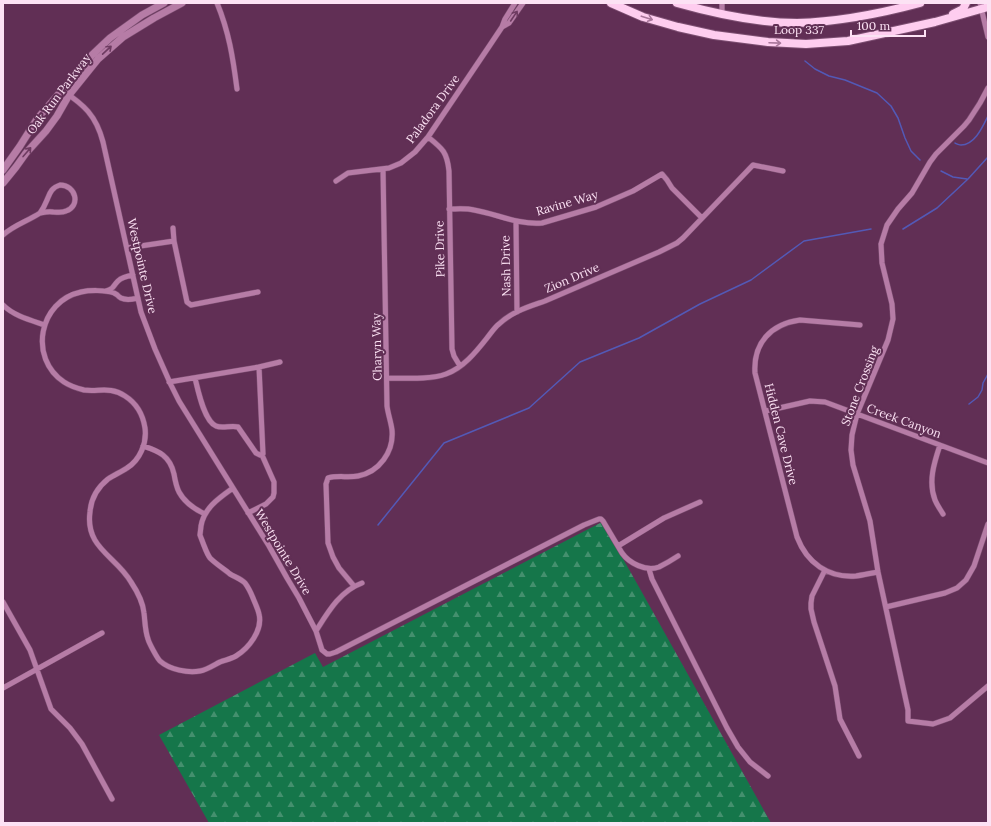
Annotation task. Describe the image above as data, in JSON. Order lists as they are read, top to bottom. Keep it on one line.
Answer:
{"streets":{"main road":["Loop 337"],"street":["Oak Run Parkway","Paladora Drive","Ravine Way","Pike Drive","Westpointe Drive","Nash Drive","Zion Drive","Charyn Way","Stone Crossing","Creek Canyon","Hidden Cave Drive"]},"crossings":[["Oak Run Parkway","Westpointe Drive"],["Paladora Drive","Pike Drive"],["Paladora Drive","Charyn Way"],["Ravine Way","Pike Drive"],["Ravine Way","Nash Drive"],["Ravine Way","Zion Drive"],["Pike Drive","Zion Drive"],["Nash Drive","Zion Drive"],["Zion Drive","Charyn Way"],["Stone Crossing","Creek Canyon"],["Stone Crossing","Hidden Cave Drive"],["Creek Canyon","Hidden Cave Drive"]],"scale_bar":"100 m"}
